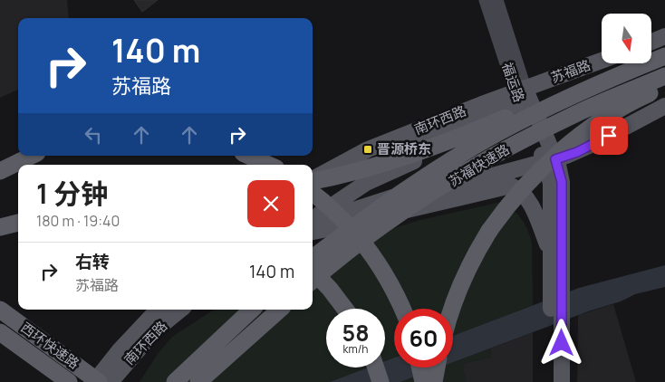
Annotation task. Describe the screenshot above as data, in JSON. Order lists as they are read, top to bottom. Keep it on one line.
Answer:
{"streets":{"highway":["苏福快速路","西环快速路"],"main road":["苏福路","福运路","南环西路"]},"crossings":[["苏福路","福运路"],["苏福路","南环西路"],["福运路","南环西路"]],"places":{"transit":["晋源桥东"]},"north":"bottom","page":{"turn":["140 m","苏福路"],"heading":["1 分钟","180 m · 19:40"],"list":[{"name":"右转","note":"苏福路","value":"140 m"}],"speed":"58 km/h","limit":"60"}}
